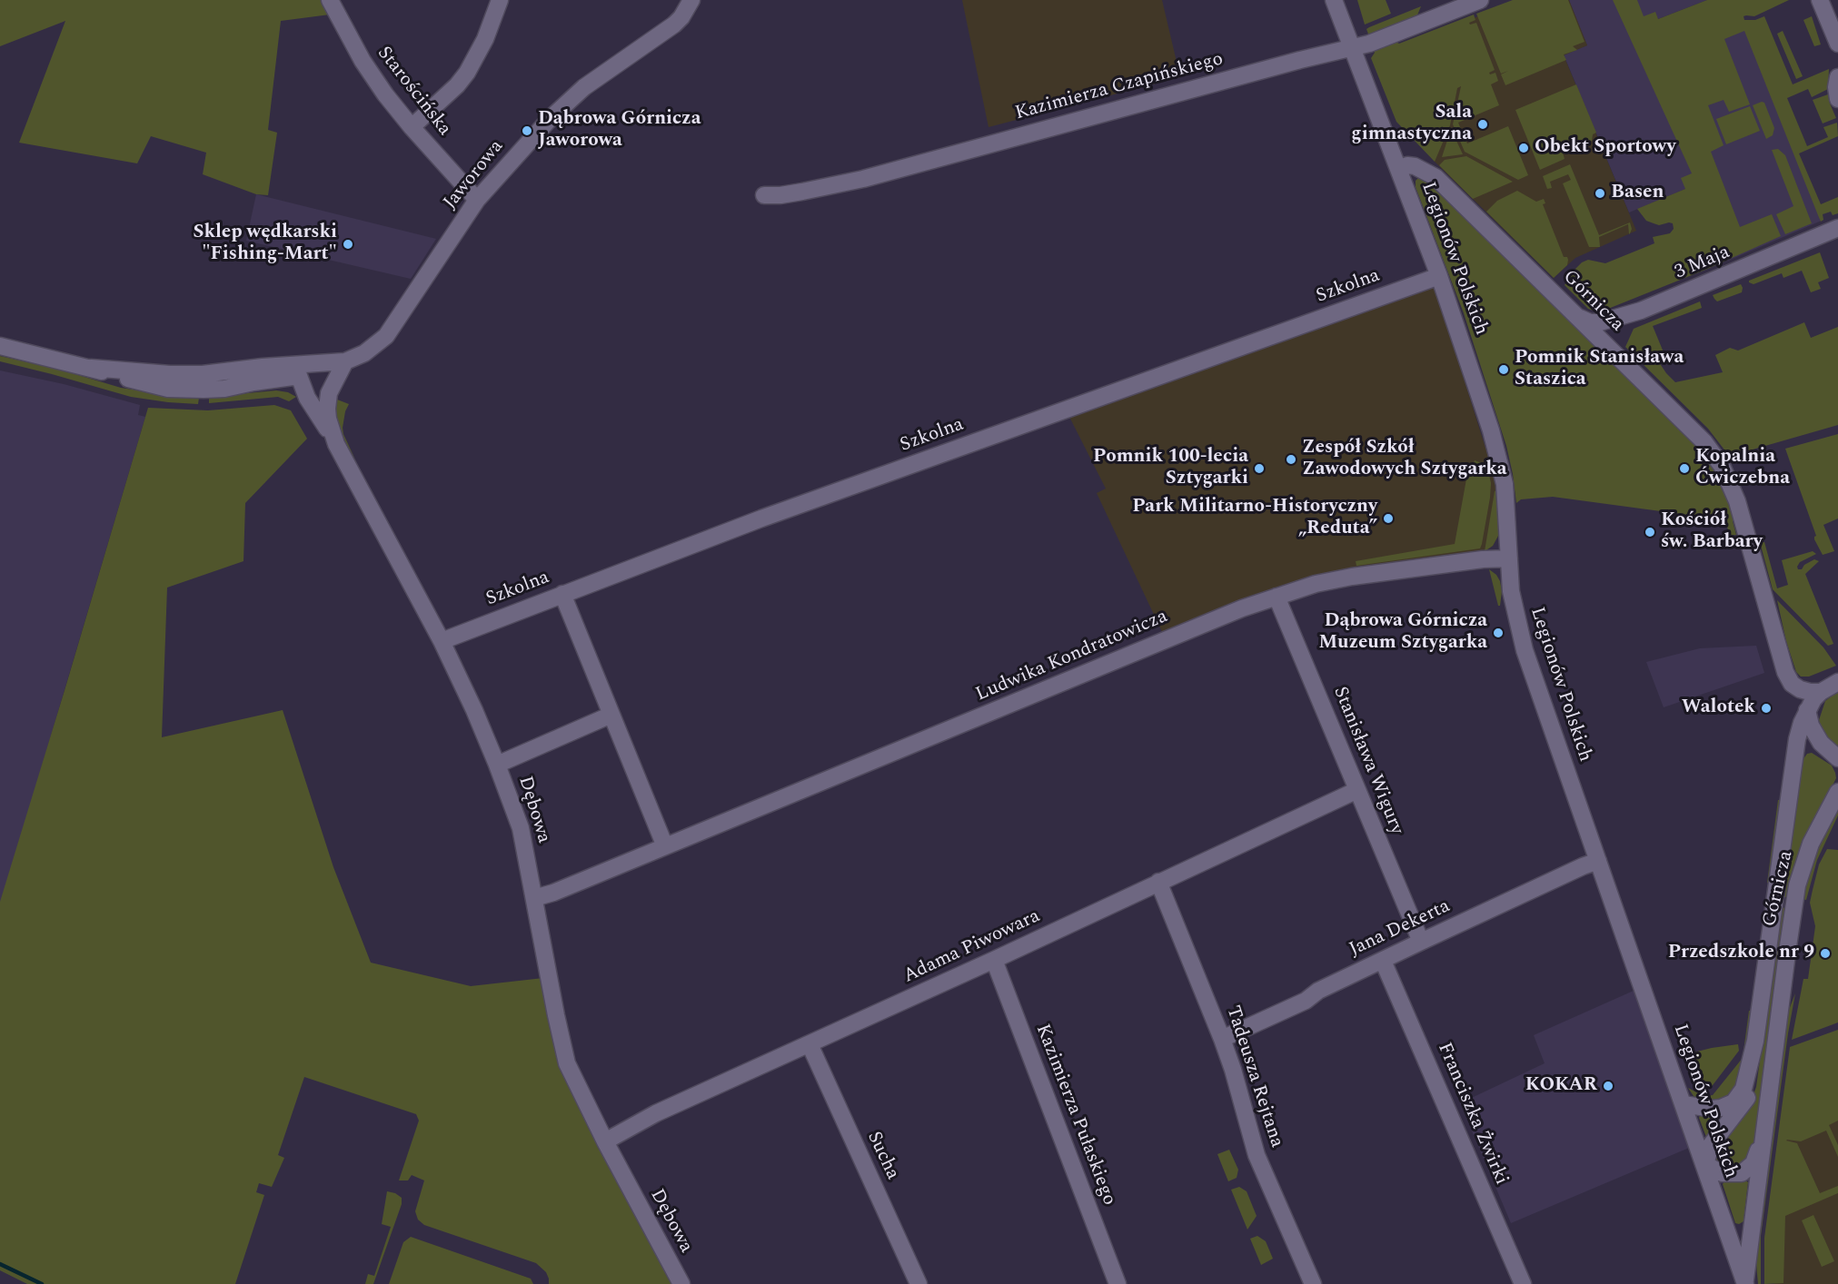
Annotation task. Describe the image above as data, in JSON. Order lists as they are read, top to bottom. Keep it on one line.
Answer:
{"streets":{"street":["Kazimierza Czapińskiego","Starościńska","Jaworowa","Legionów Polskich","3 Maja","Szkolna","Górnicza","Ludwika Kondratowicza","Stanisława Wigury","Dębowa","Jana Dekerta","Adama Piwowara","Tadeusza Rejtana","Franciszka Żwirki","Kazimierza Pułaskiego","Sucha"]},"crossings":[["Kazimierza Czapińskiego","Legionów Polskich"],["Starościńska","Jaworowa"],["Jaworowa","Dębowa"],["Legionów Polskich","Szkolna"],["Legionów Polskich","Górnicza"],["Legionów Polskich","Ludwika Kondratowicza"],["Legionów Polskich","Jana Dekerta"],["3 Maja","Górnicza"],["Szkolna","Dębowa"],["Ludwika Kondratowicza","Stanisława Wigury"],["Ludwika Kondratowicza","Dębowa"],["Stanisława Wigury","Jana Dekerta"],["Stanisława Wigury","Adama Piwowara"],["Dębowa","Adama Piwowara"],["Jana Dekerta","Tadeusza Rejtana"],["Jana Dekerta","Franciszka Żwirki"],["Adama Piwowara","Tadeusza Rejtana"],["Adama Piwowara","Kazimierza Pułaskiego"],["Adama Piwowara","Sucha"]],"places":["Sala gimnastyczna","Dąbrowa Górnicza Jaworowa","Obekt Sportowy","Basen","Sklep wędkarski \"Fishing-Mart\"","Pomnik Stanisława Staszica","Zespół Szkół Zawodowych Sztygarka","Pomnik 100-lecia Sztygarki","Kopalnia Ćwiczebna","Park Militarno-Historyczny „Reduta”","Kościół św. Barbary","Dąbrowa Górnicza Muzeum Sztygarka","Walotek","Przedszkole nr 9","KOKAR"]}
